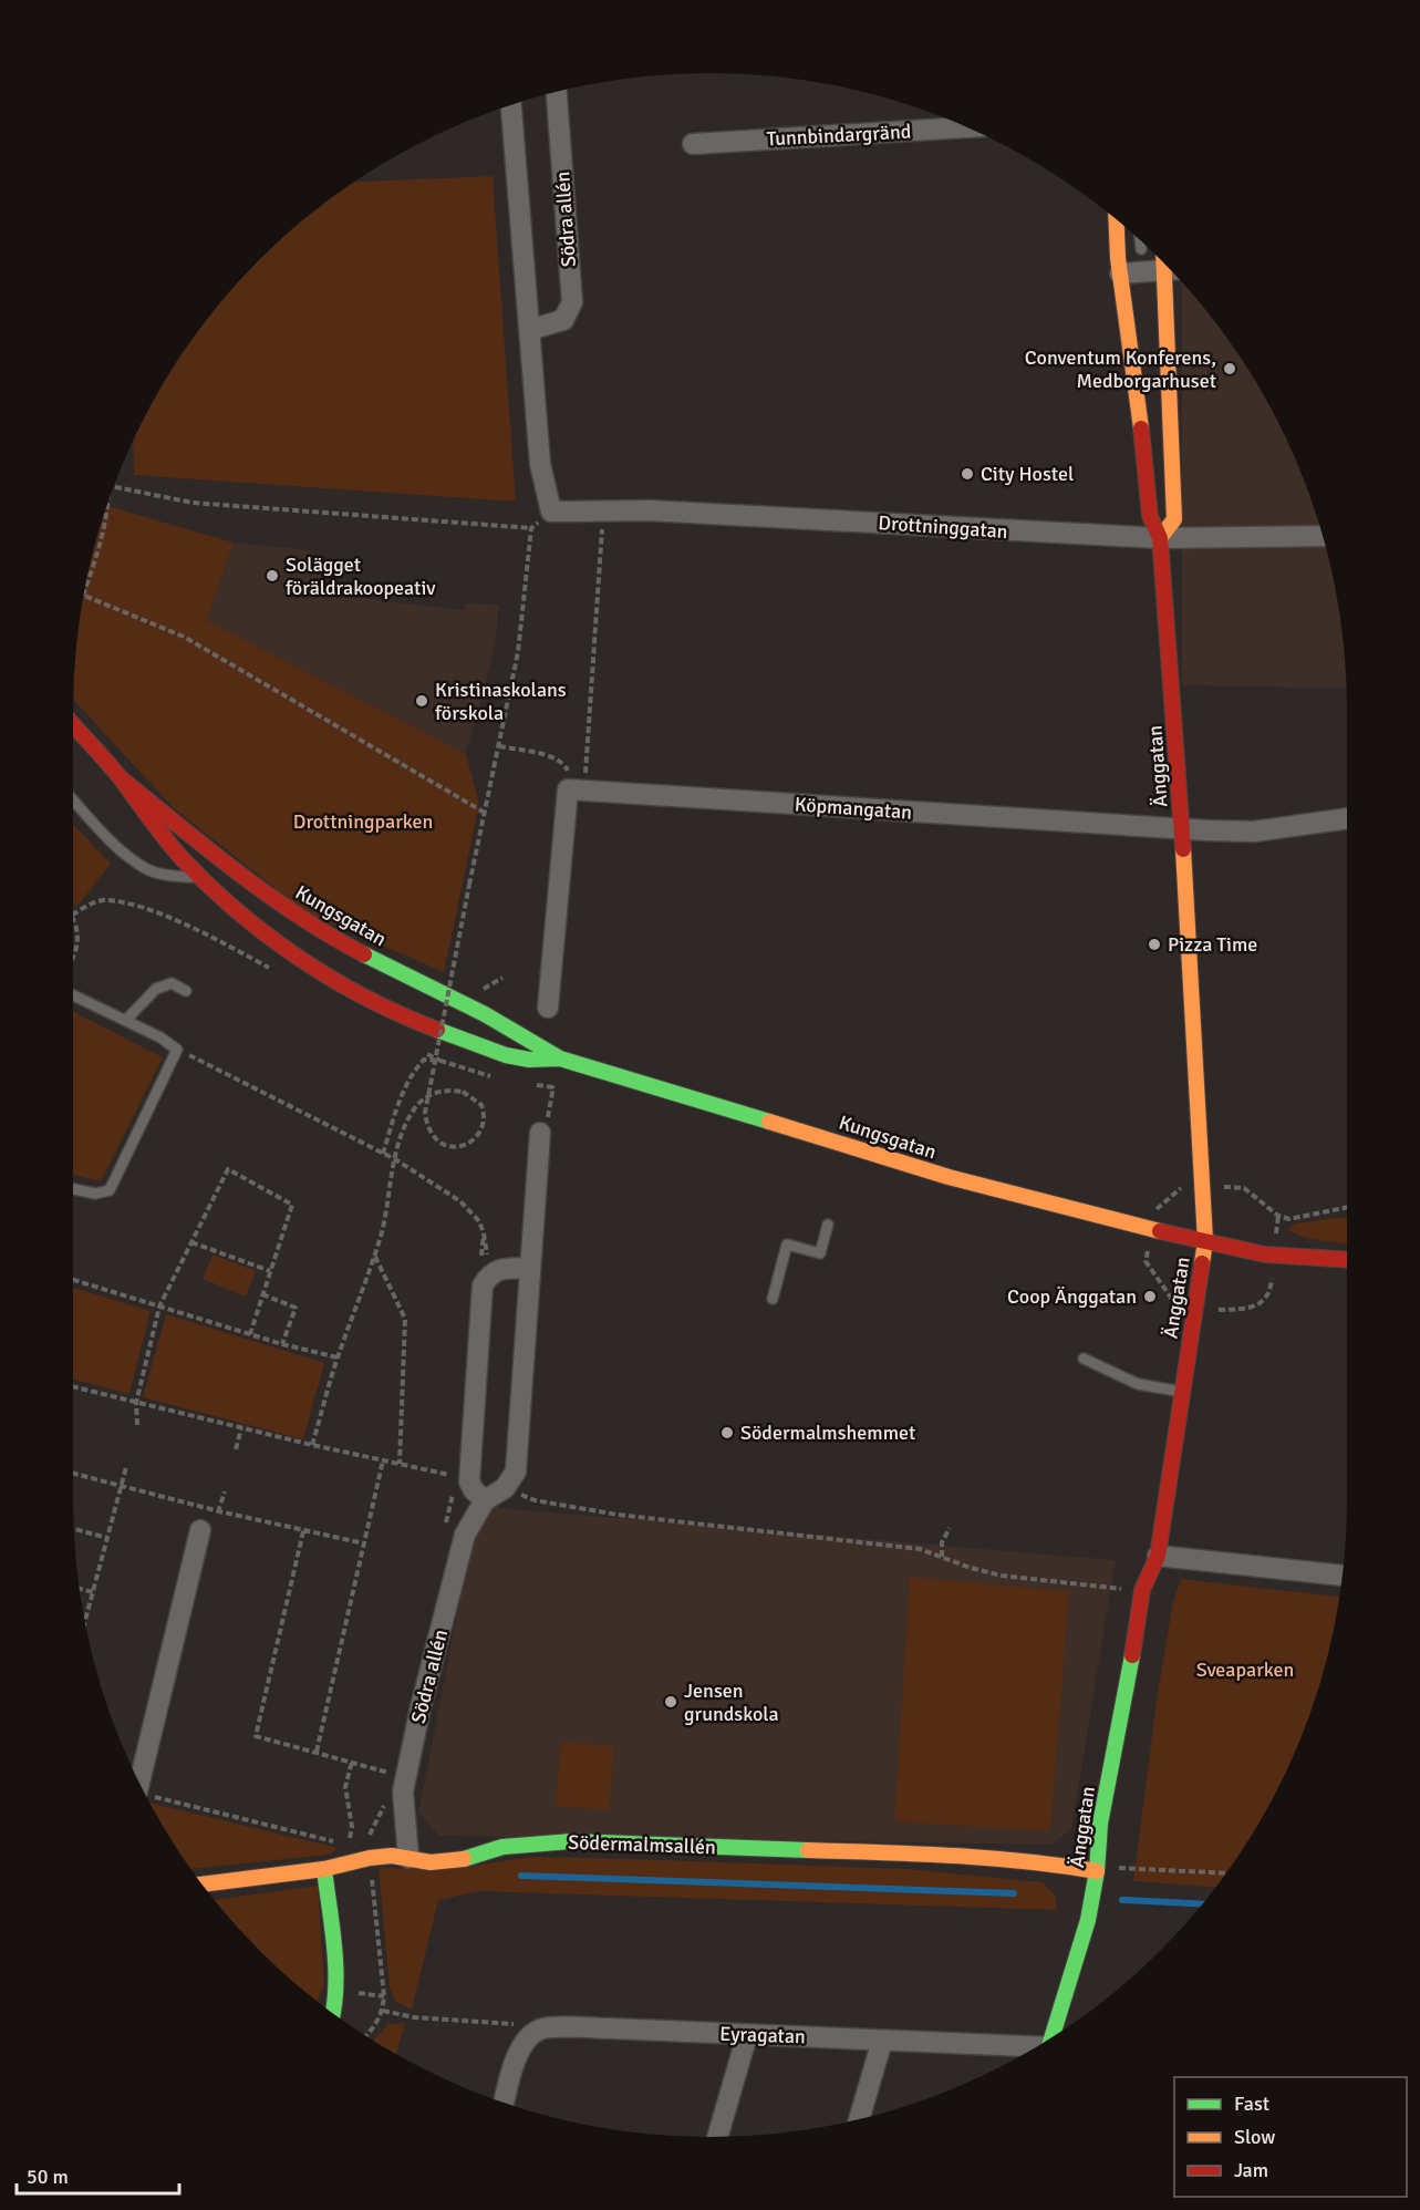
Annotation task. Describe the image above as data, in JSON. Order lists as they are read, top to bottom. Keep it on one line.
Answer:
{"streets":{"street":["Tunnbindargränd","Södra allén","Drottninggatan","Änggatan","Köpmangatan","Kungsgatan","Södermalmsallén","Eyragatan"]},"crossings":[["Södra allén","Södermalmsallén"],["Drottninggatan","Änggatan"],["Änggatan","Köpmangatan"],["Änggatan","Kungsgatan"],["Änggatan","Södermalmsallén"]],"parks":["Drottningparken","Sveaparken"],"places":["Conventum Konferens, Medborgarhuset","City Hostel","Solägget föräldrakoopeativ","Kristinaskolans förskola","Pizza Time","Coop Änggatan","Södermalmshemmet","Jensen grundskola"],"legend":["Fast","Slow","Jam"],"scale_bar":"50 m"}
